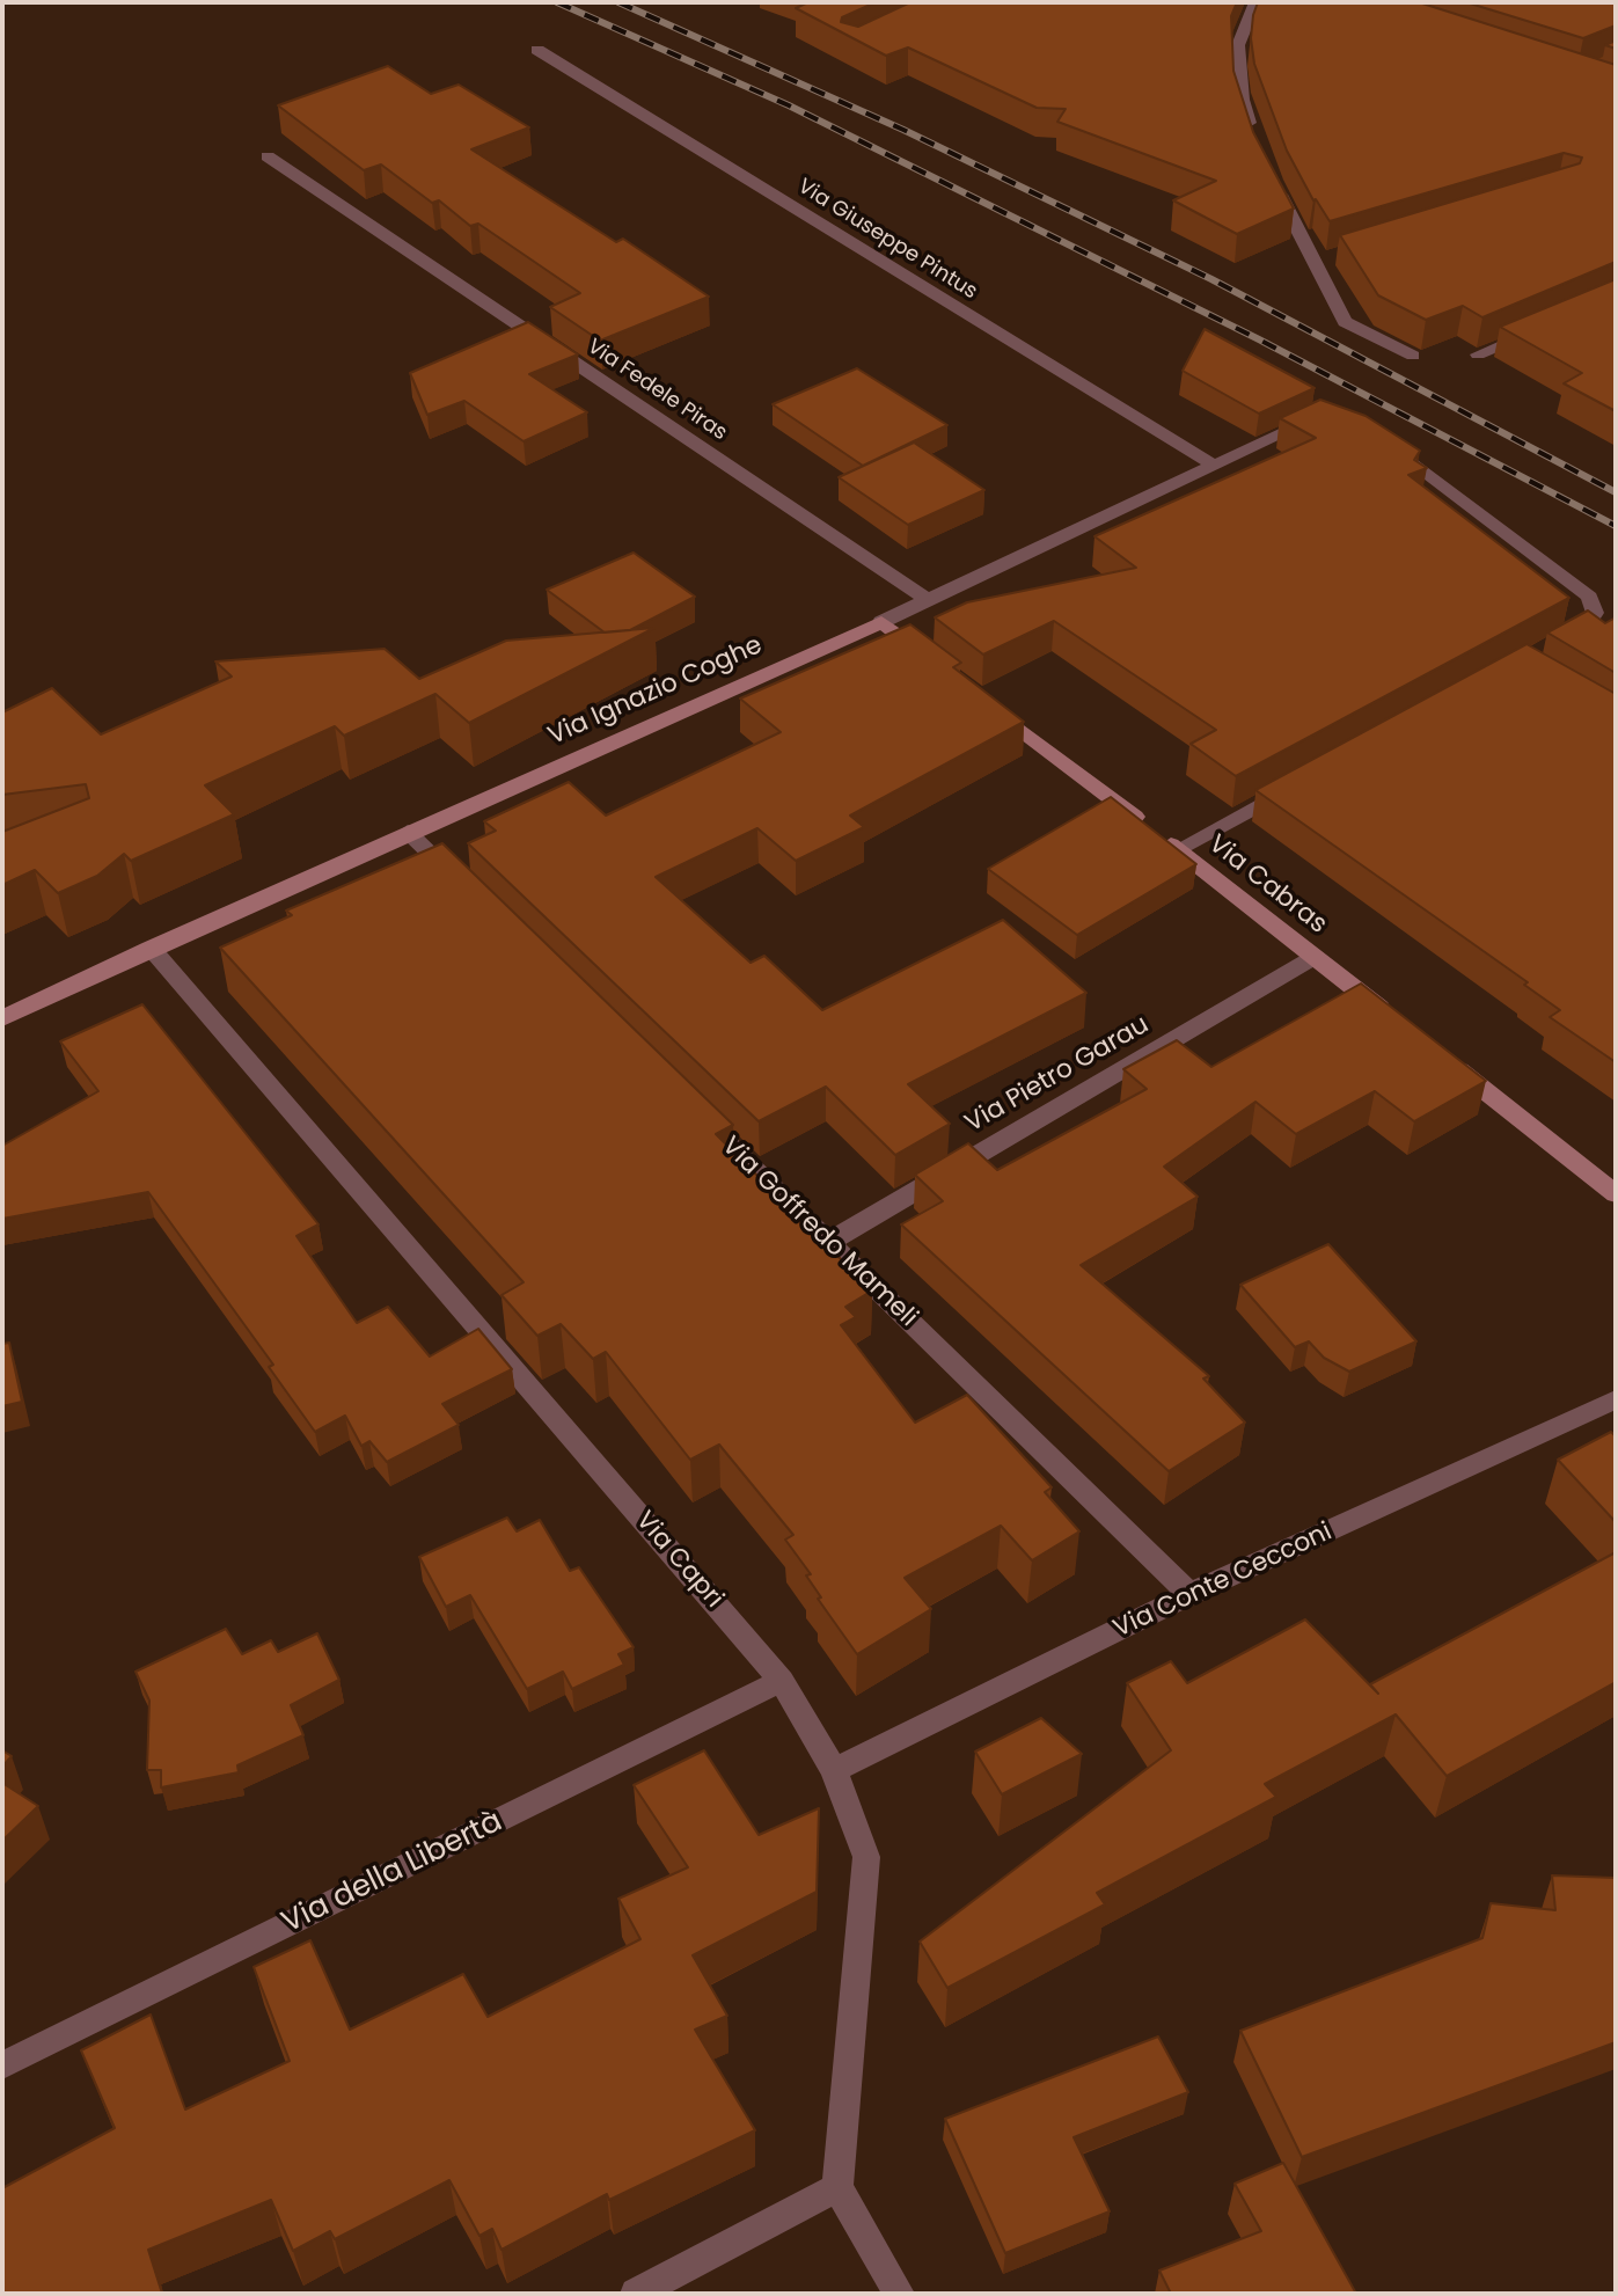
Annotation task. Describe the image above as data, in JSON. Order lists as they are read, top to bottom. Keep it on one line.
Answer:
{"streets":{"street":["Via Giuseppe Pintus","Via Fedele Piras","Via Ignazio Coghe","Via Cabras","Via Pietro Garau","Via Goffredo Mameli","Via Capri","Via Conte Cecconi","Via della Libertà"]},"crossings":[["Via Giuseppe Pintus","Via Ignazio Coghe"],["Via Fedele Piras","Via Ignazio Coghe"],["Via Ignazio Coghe","Via Capri"],["Via Cabras","Via Pietro Garau"],["Via Pietro Garau","Via Goffredo Mameli"],["Via Goffredo Mameli","Via Conte Cecconi"],["Via Capri","Via Conte Cecconi"],["Via Capri","Via della Libertà"]]}
